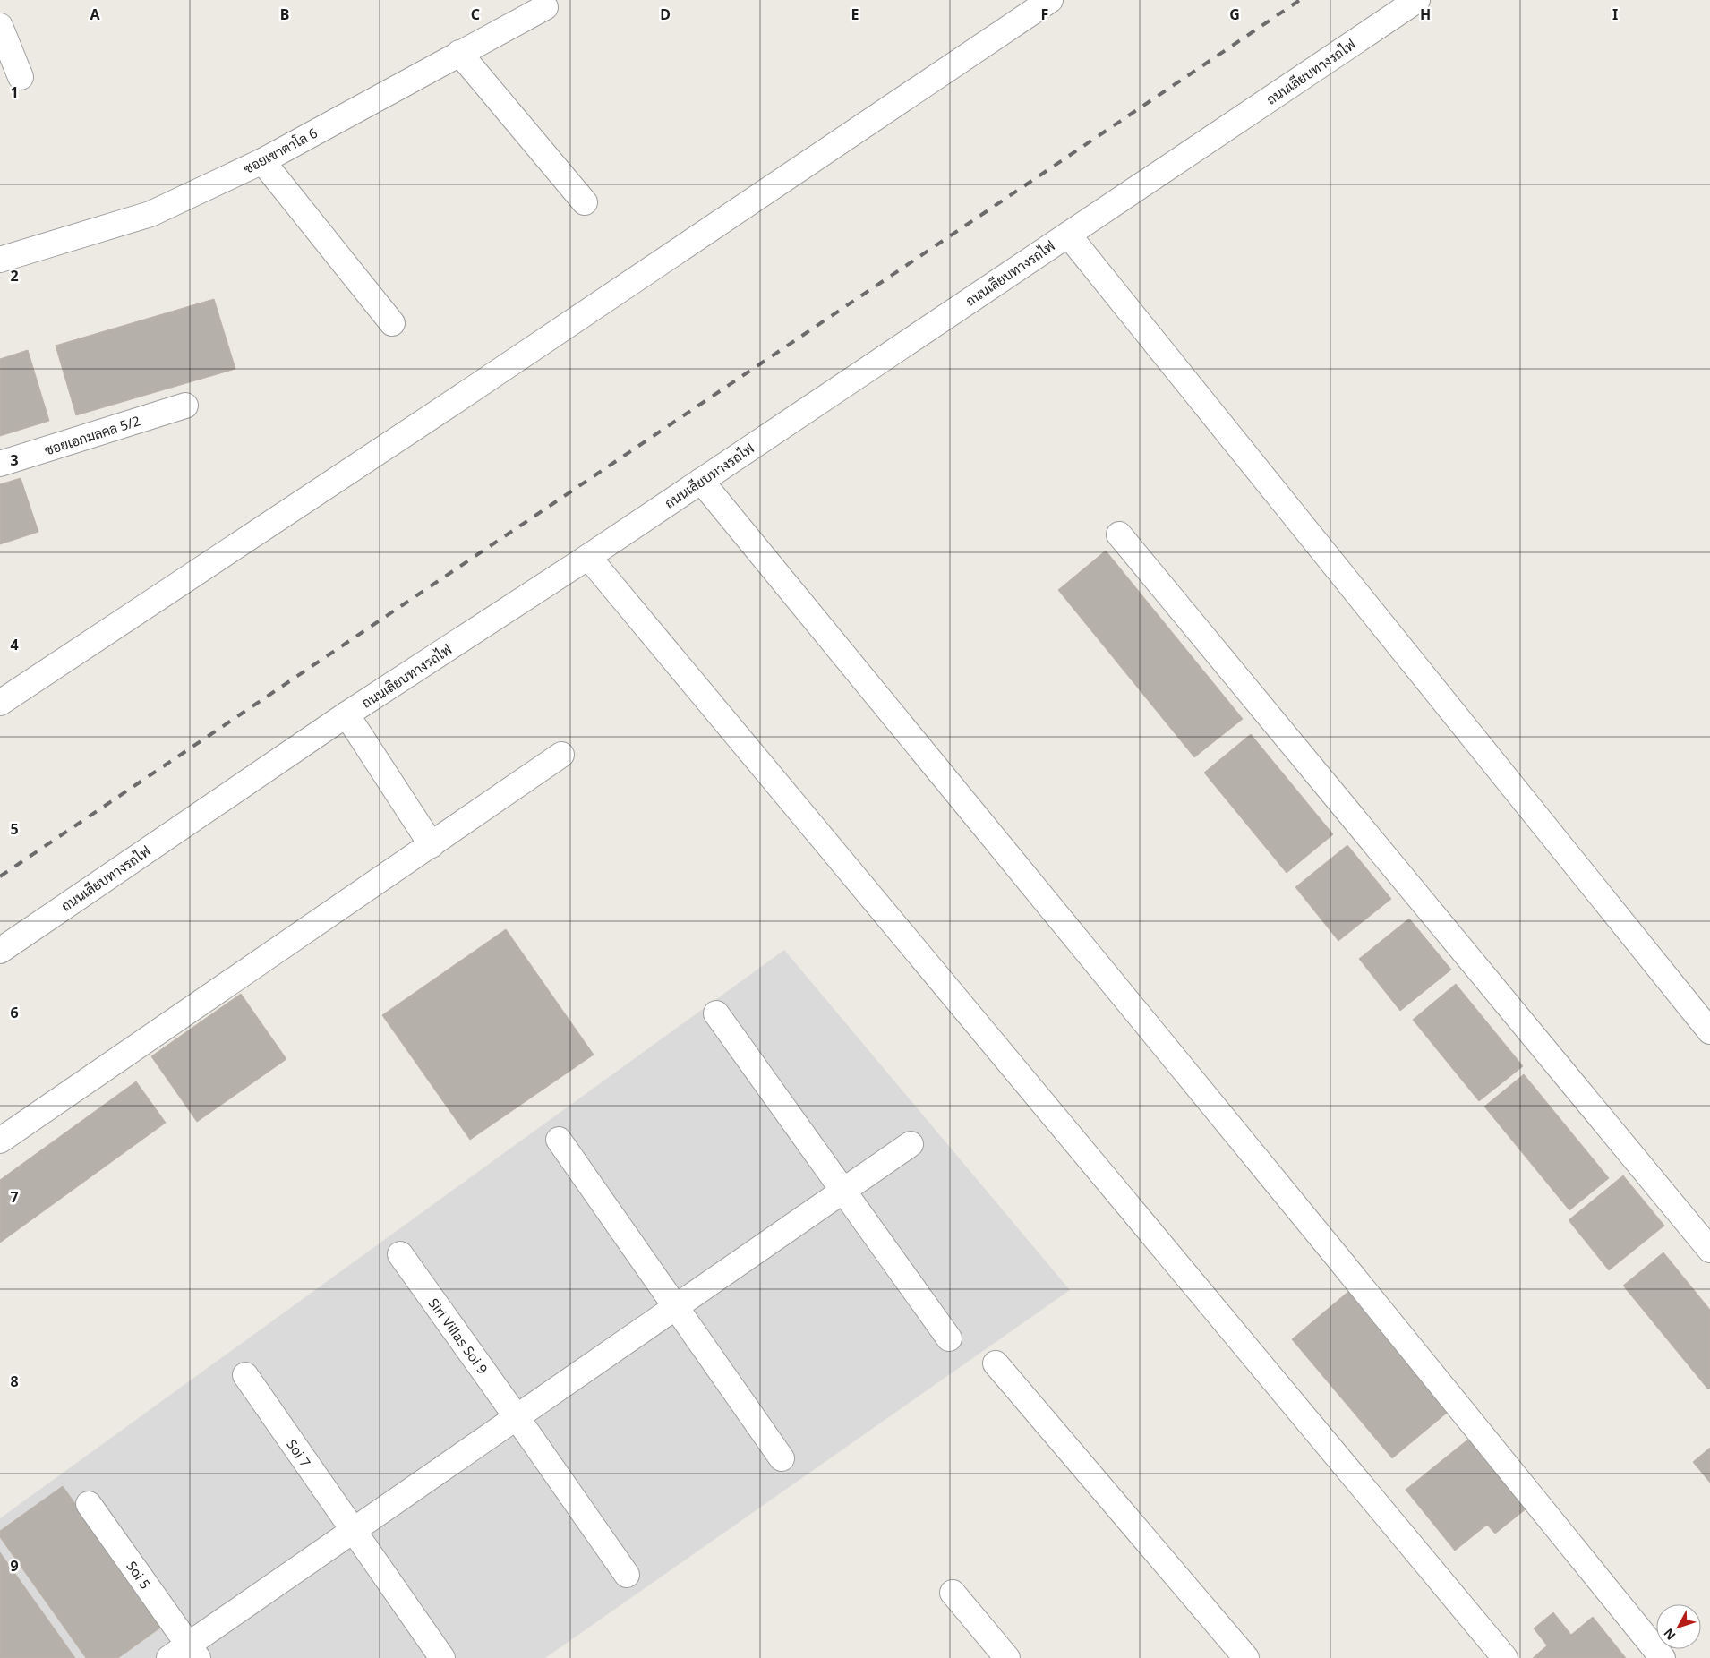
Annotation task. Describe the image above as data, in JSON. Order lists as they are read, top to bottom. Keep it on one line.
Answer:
{"streets":{"street":["ถนนเลียบทางรถไฟ","ซอยเขาตาโล 6","ซอยเอกมลคล 5/2","Siri Villas Soi 9","Soi 7","Soi 5"]},"north":"bottom left","grid":{"columns":["A","B","C","D","E","F","G","H","I"],"rows":["1","2","3","4","5","6","7","8","9"]}}
